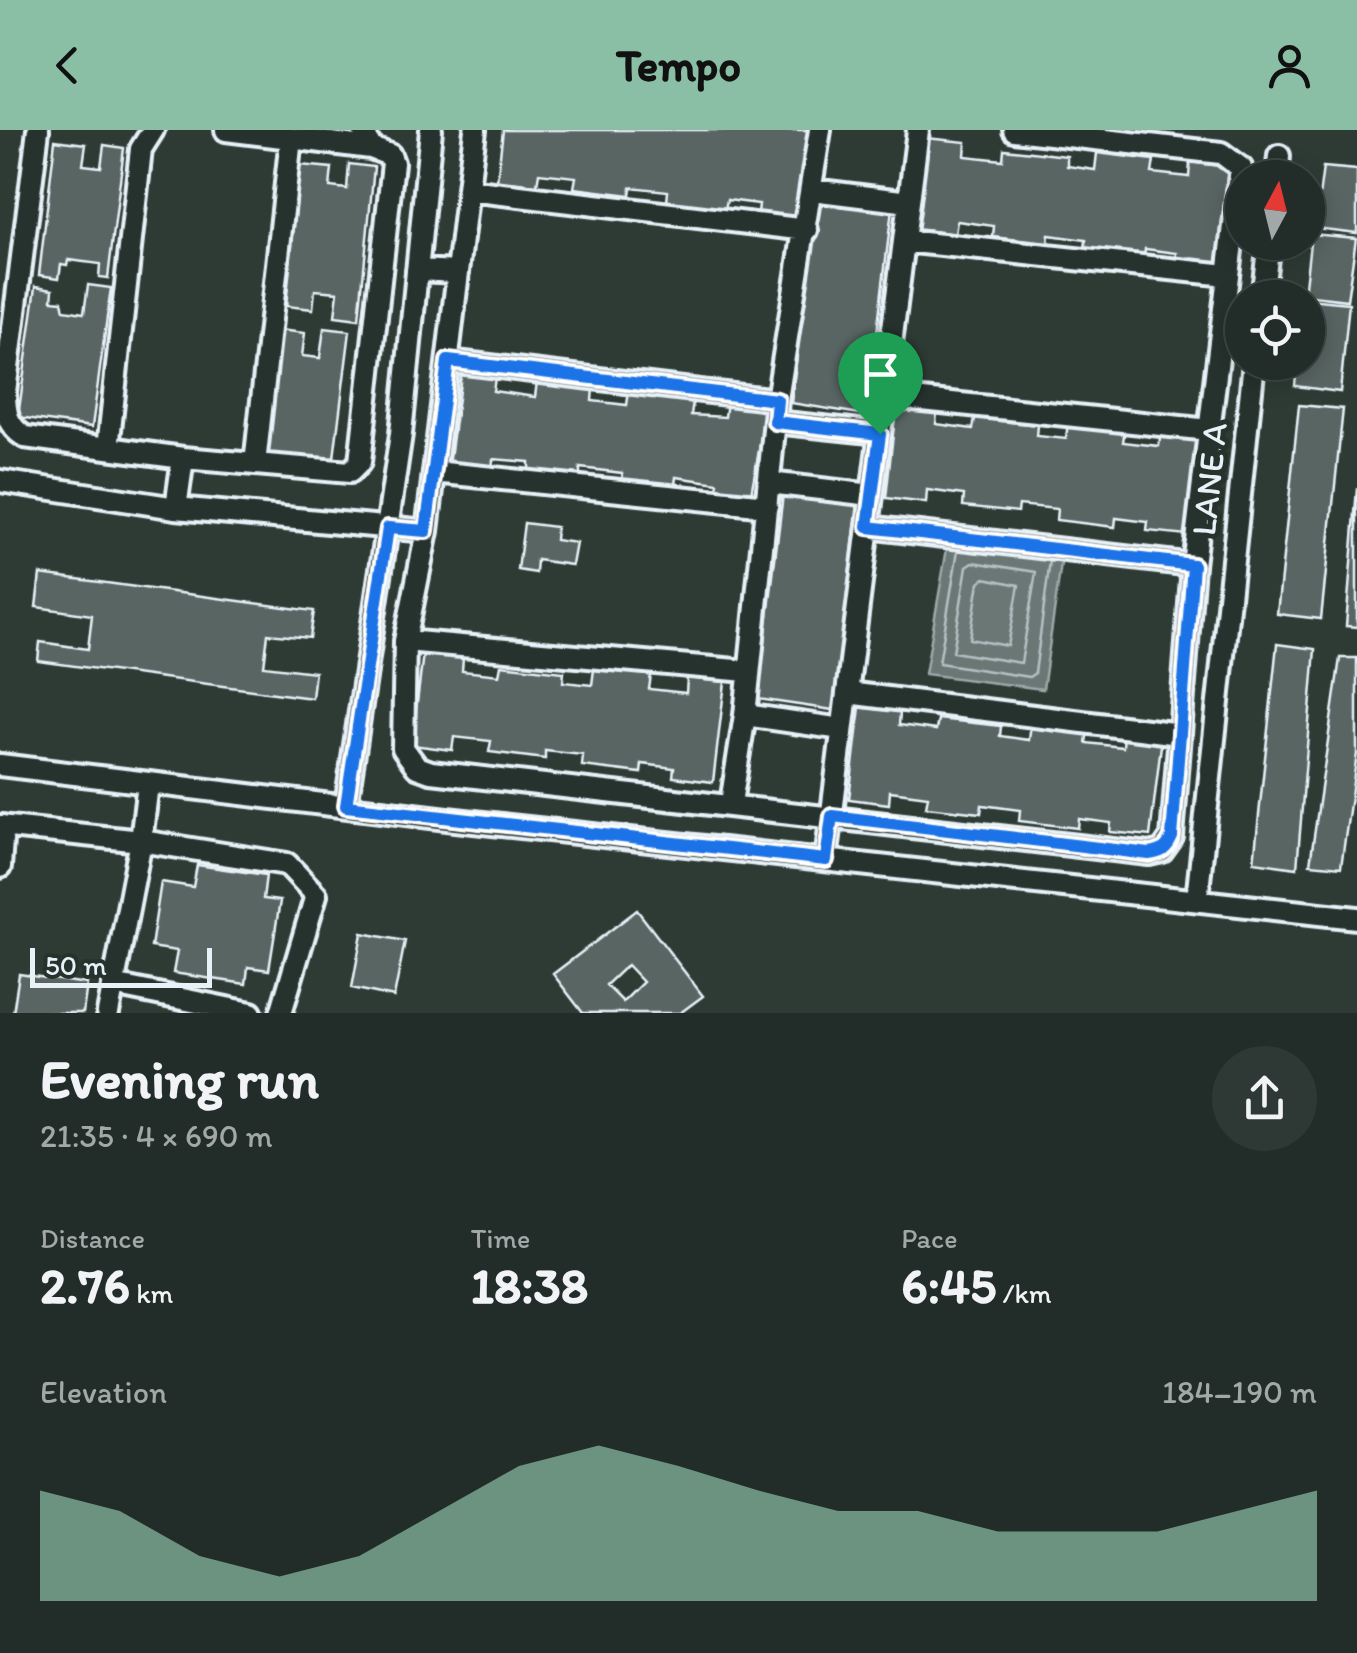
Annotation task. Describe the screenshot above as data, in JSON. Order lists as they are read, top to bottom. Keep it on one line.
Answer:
{"streets":{"street":["LANE A"]},"scale_bar":"50 m","north":"top","page":{"header":"Tempo","scale":"50 m","heading":["Evening run","21:35 · 4 × 690 m"],"stats":[["Distance","2.76 km"],["Time","18:38"],["Pace","6:45 /km"]],"chart":["Elevation","184–190 m"]}}
